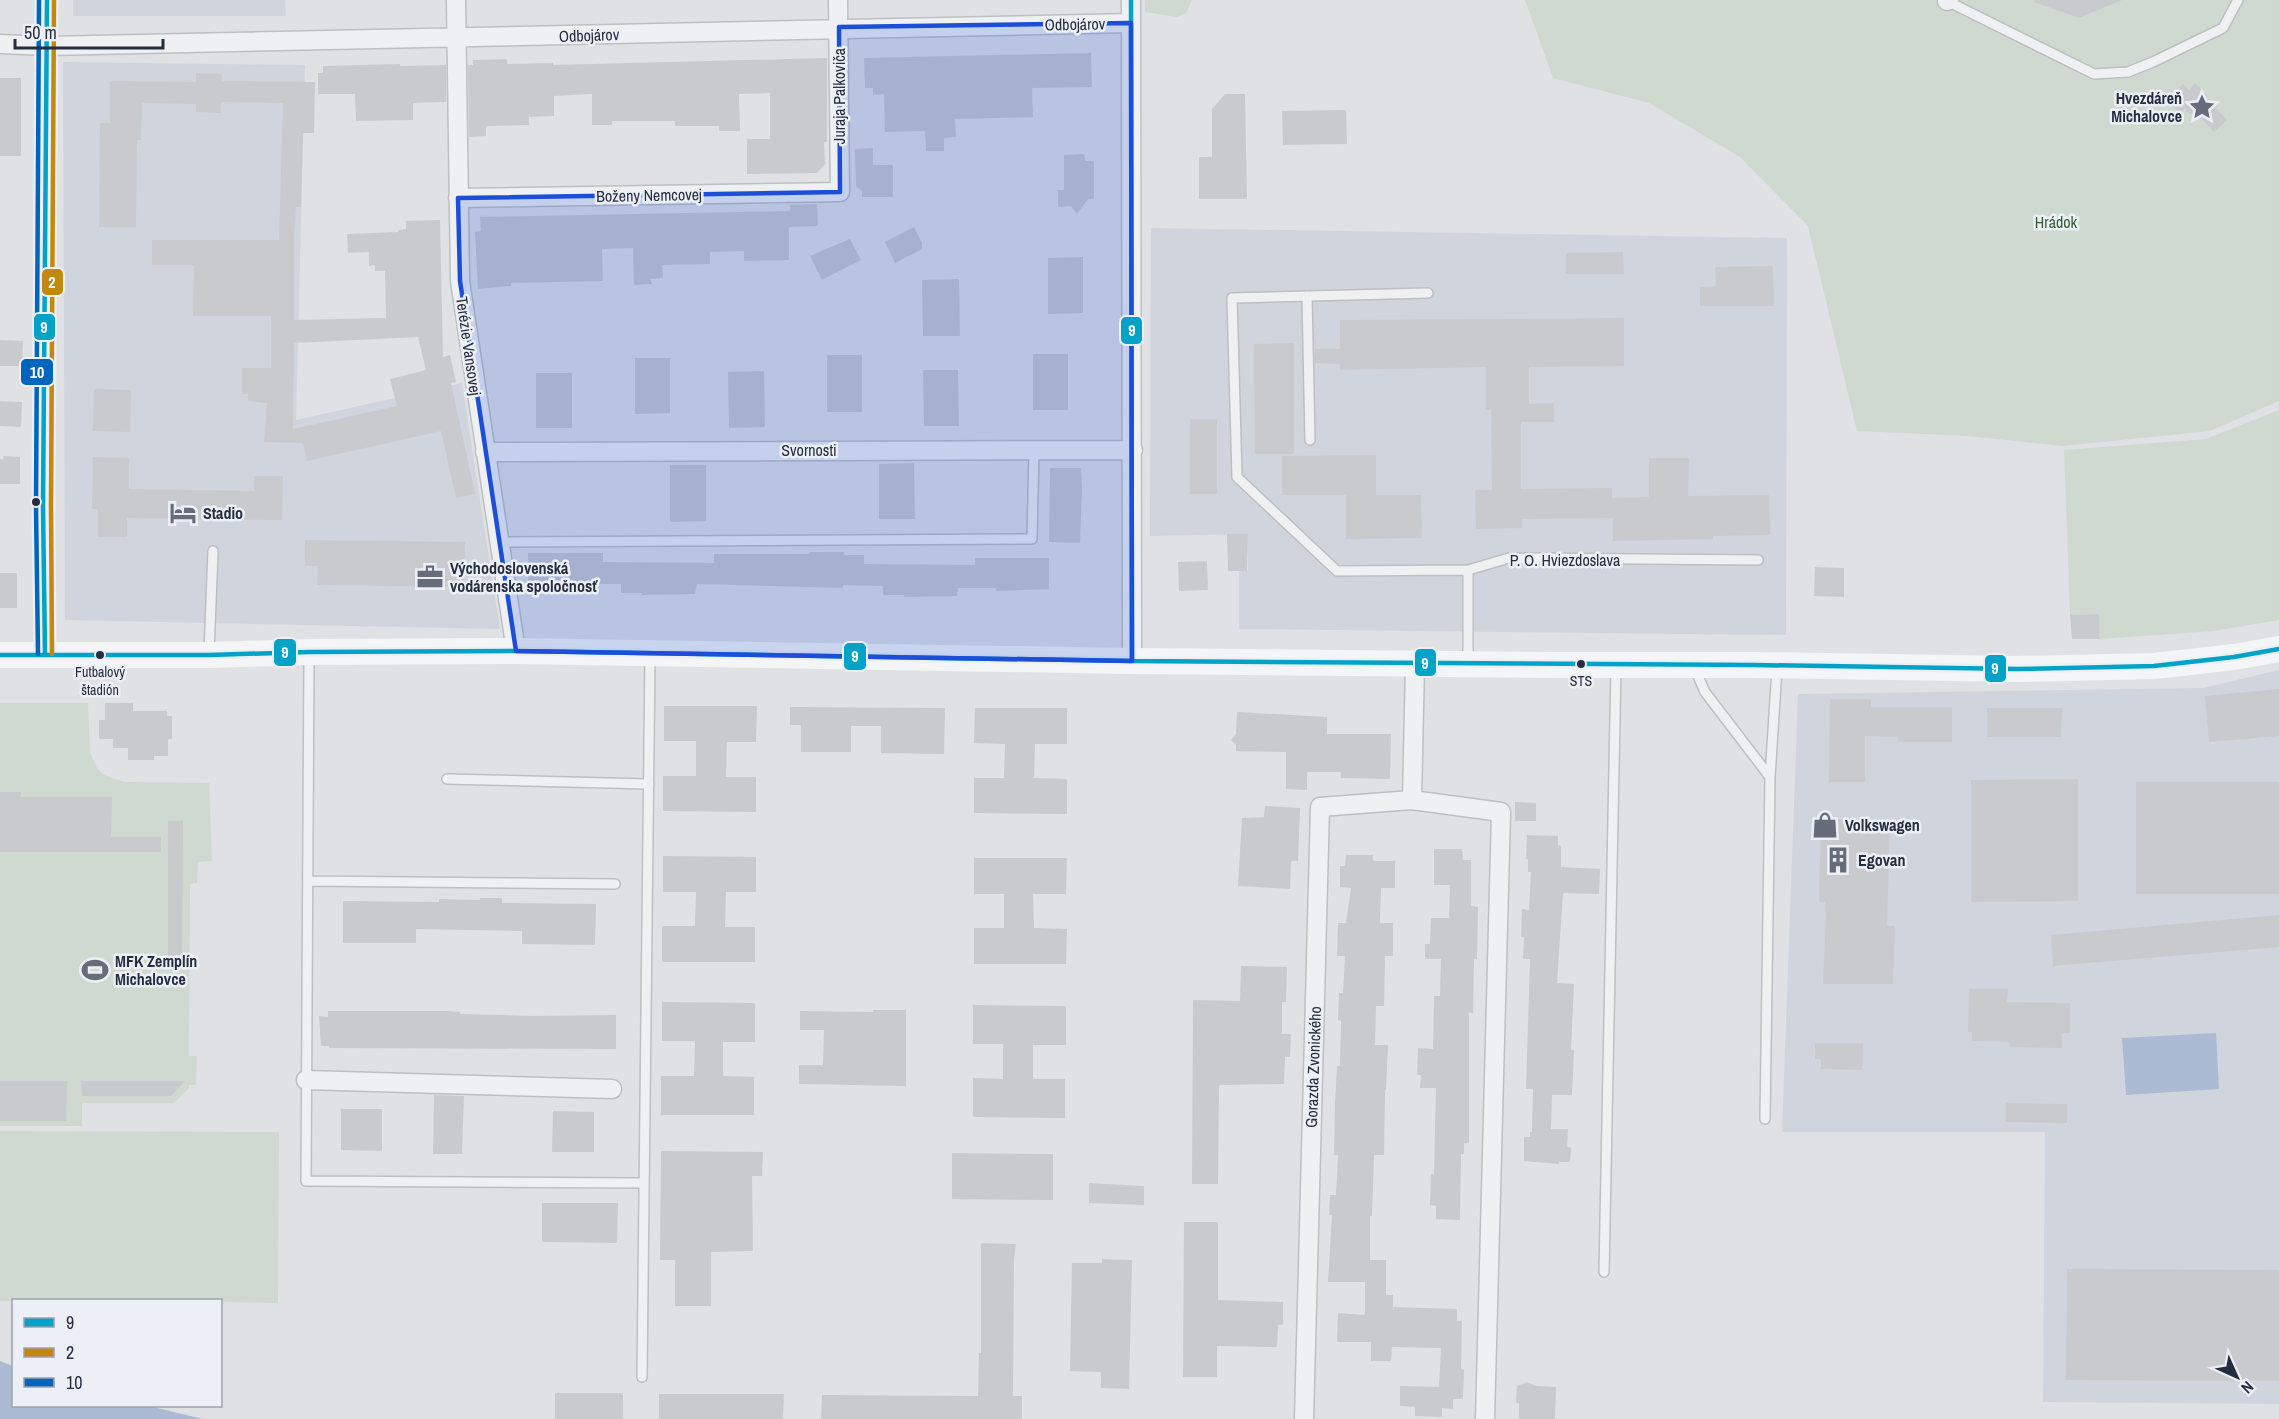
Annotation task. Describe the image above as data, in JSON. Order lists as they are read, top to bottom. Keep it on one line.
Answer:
{"streets":{"street":["Odbojárov","Juraja Palkoviča","Boženy Nemcovej","Terézie Vansovej","Svornosti","Gorazda Zvonického"],"lane":["P. O. Hviezdoslava"]},"crossings":[["Odbojárov","Juraja Palkoviča"],["Odbojárov","Terézie Vansovej"],["Juraja Palkoviča","Boženy Nemcovej"],["Boženy Nemcovej","Terézie Vansovej"],["Terézie Vansovej","Svornosti"]],"parks":["Hrádok"],"places":{"place":["Hvezdáreň Michalovce"],"hotel":["Stadio"],"office":["Východoslovenská vodárenska spoločnosť"],"other":["Futbalový štadión","STS"],"shop":["Volkswagen"],"building":["Egovan"],"sports":["MFK Zemplín Michalovce"]},"lines":["transit line 9","transit line 2","transit line 10"],"legend":["9","2","10"],"scale_bar":"50 m","north":"bottom right"}
